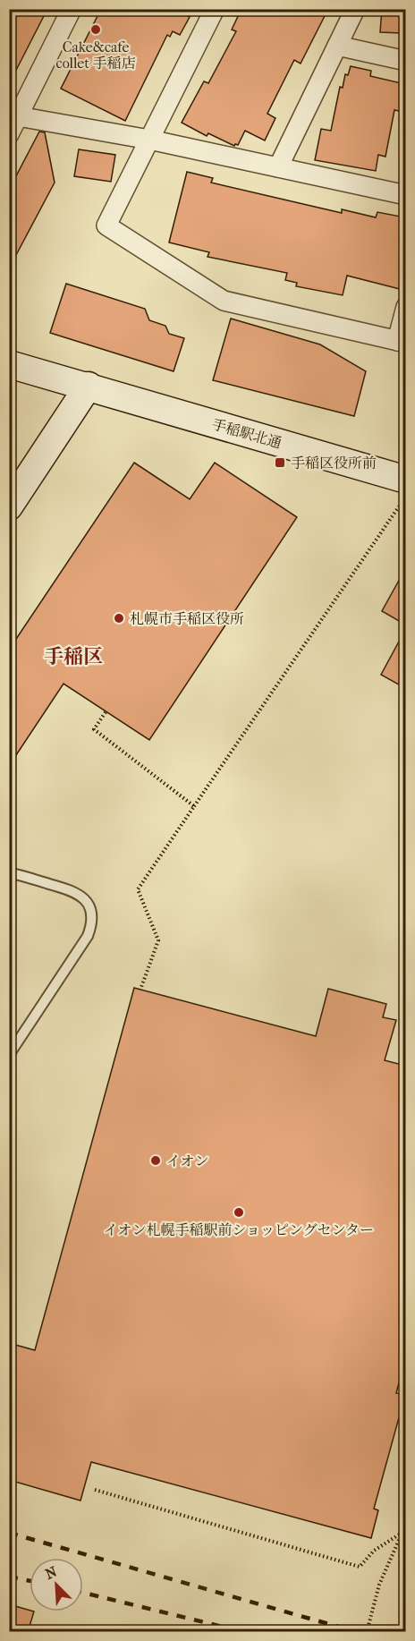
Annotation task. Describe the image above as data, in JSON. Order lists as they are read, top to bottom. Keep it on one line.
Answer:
{"streets":{"street":["手稲駅北通"]},"districts":["手稲区"],"places":{"other":["Cake&cafe collet 手稲店","札幌市手稲区役所","イオン","イオン札幌手稲駅前ショッピングセンター"],"transit":["手稲区役所前"]},"north":"top left"}
